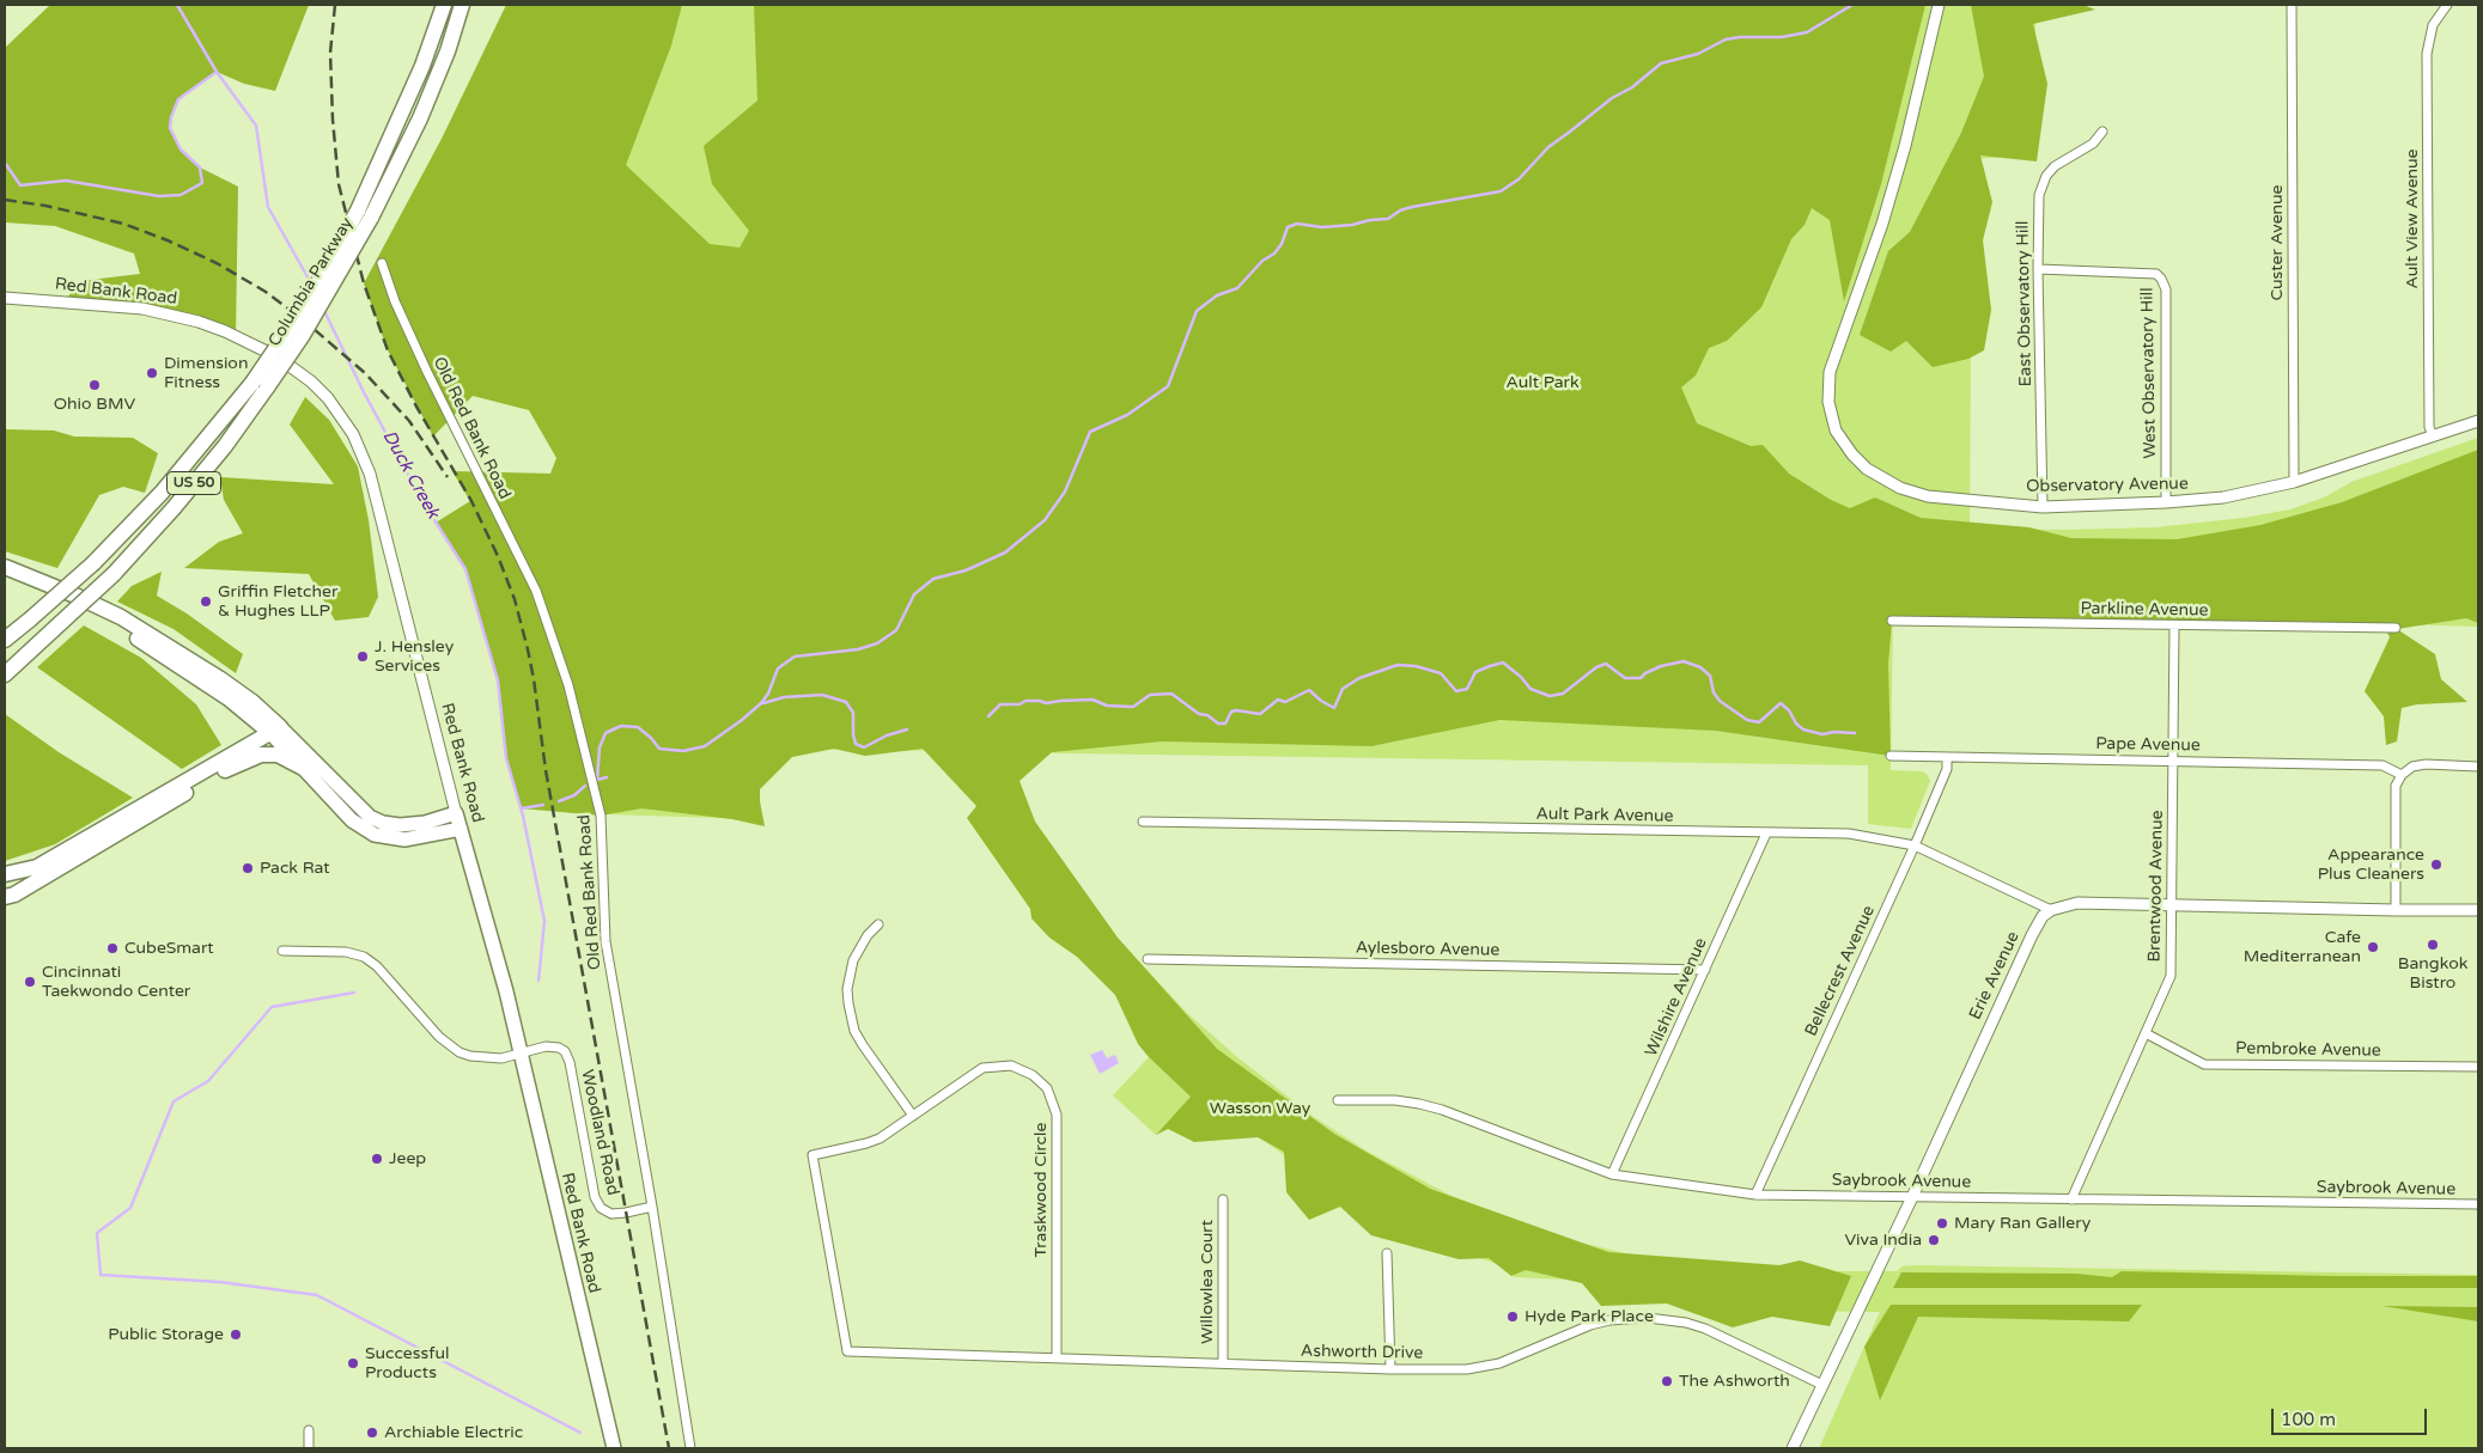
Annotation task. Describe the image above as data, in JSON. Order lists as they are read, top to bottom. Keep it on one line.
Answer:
{"streets":{"highway":["Columbia Parkway","Red Bank Road","US 50"],"street":["Ault View Avenue","Custer Avenue","East Observatory Hill","West Observatory Hill","Old Red Bank Road","Observatory Avenue","Parkline Avenue","Pape Avenue","Ault Park Avenue","Brentwood Avenue","Aylesboro Avenue","Bellecrest Avenue","Erie Avenue","Wilshire Avenue","Pembroke Avenue","Woodland Road","Saybrook Avenue","Traskwood Circle","Willowlea Court","Ashworth Drive"]},"crossings":[["Ault View Avenue","Observatory Avenue"],["Custer Avenue","Observatory Avenue"],["Red Bank Road","Woodland Road"],["East Observatory Hill","West Observatory Hill"],["East Observatory Hill","Observatory Avenue"],["West Observatory Hill","Observatory Avenue"],["Old Red Bank Road","Woodland Road"],["Parkline Avenue","Brentwood Avenue"],["Pape Avenue","Brentwood Avenue"],["Pape Avenue","Bellecrest Avenue"],["Ault Park Avenue","Bellecrest Avenue"],["Ault Park Avenue","Erie Avenue"],["Ault Park Avenue","Wilshire Avenue"],["Brentwood Avenue","Pembroke Avenue"],["Brentwood Avenue","Saybrook Avenue"],["Aylesboro Avenue","Wilshire Avenue"],["Bellecrest Avenue","Saybrook Avenue"],["Erie Avenue","Saybrook Avenue"],["Erie Avenue","Ashworth Drive"],["Wilshire Avenue","Saybrook Avenue"],["Traskwood Circle","Ashworth Drive"],["Willowlea Court","Ashworth Drive"]],"water":["Duck Creek"],"parks":["Ault Park","Wasson Way"],"places":["Dimension Fitness","Ohio BMV","Griffin Fletcher & Hughes LLP","J. Hensley Services","Appearance Plus Cleaners","Pack Rat","Bangkok Bistro","Cafe Mediterranean","CubeSmart","Cincinnati Taekwondo Center","Jeep","Mary Ran Gallery","Viva India","Hyde Park Place","Public Storage","Successful Products","The Ashworth","Archiable Electric"],"scale_bar":"100 m"}
